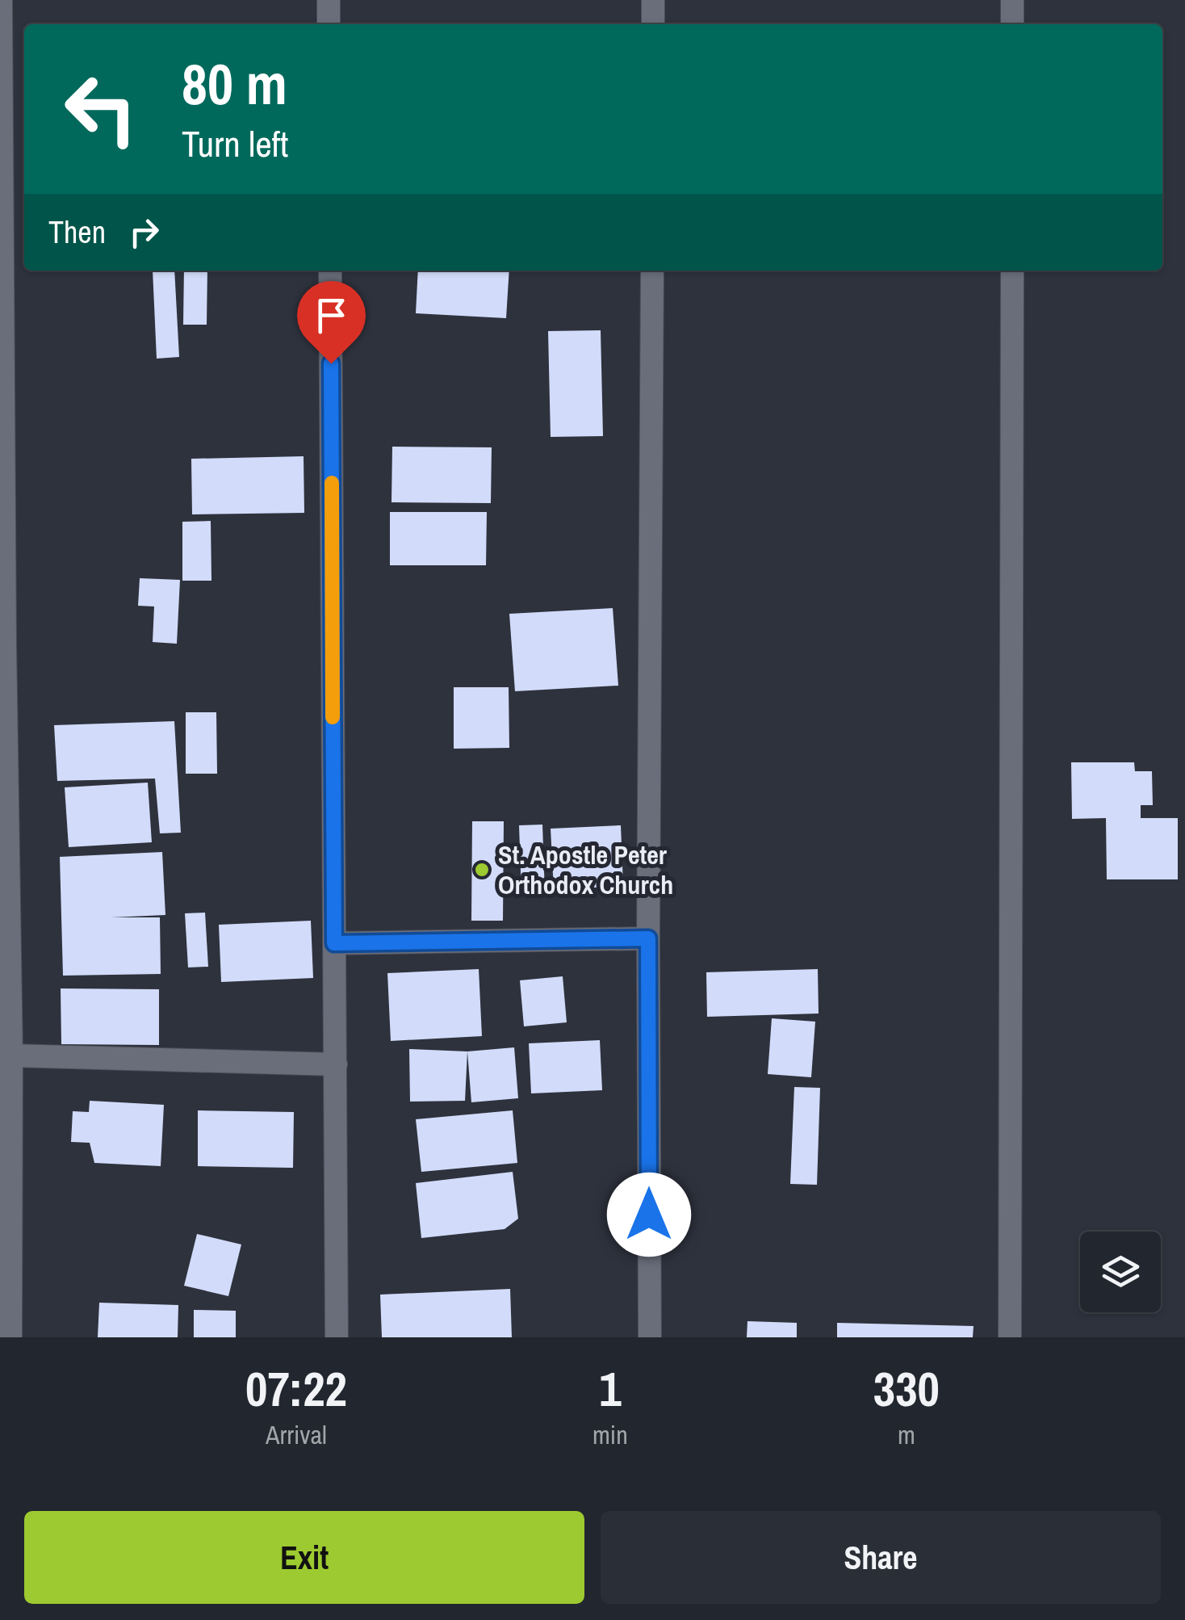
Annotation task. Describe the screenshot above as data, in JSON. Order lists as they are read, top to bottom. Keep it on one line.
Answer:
{"places":["St. Apostle Peter Orthodox Church"],"page":{"turn":["80 m","Turn left"],"then":"Then","eta":["07:22","Arrival","1","min","330","m"],"buttons":["Exit","Share"]}}
